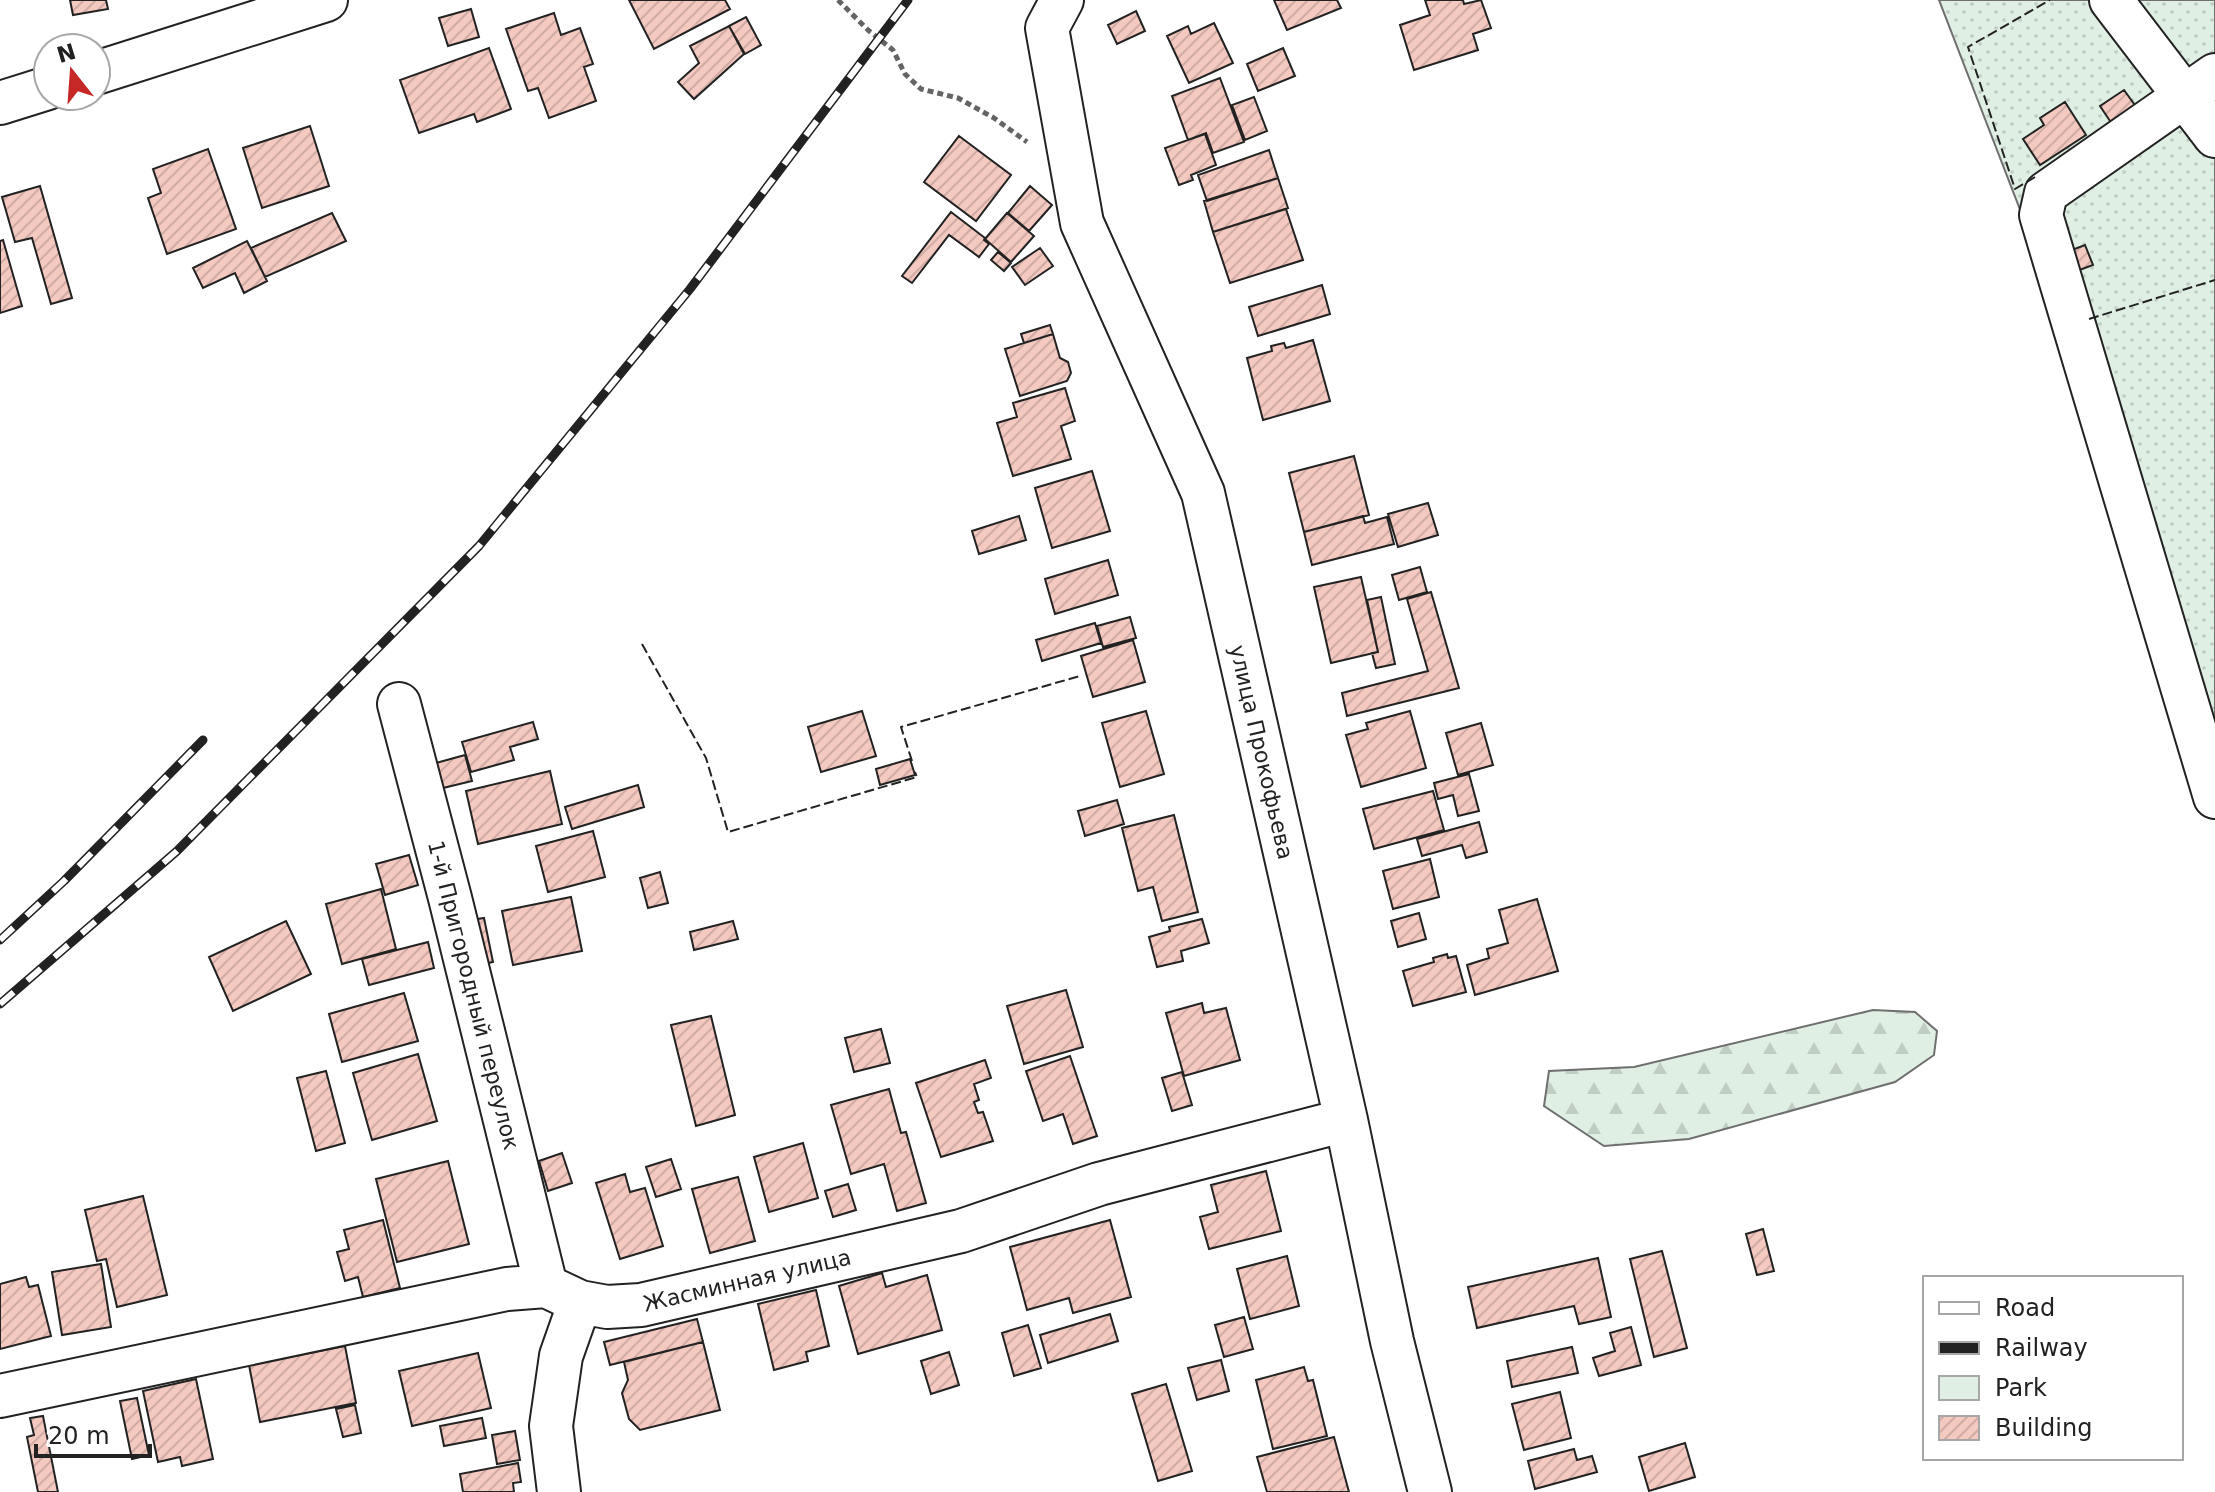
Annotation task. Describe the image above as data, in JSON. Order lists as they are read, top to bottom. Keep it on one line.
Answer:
{"streets":{"street":["улица Прокофьева","1-й Пригородный переулок","Жасминная улица"]},"crossings":[["улица Прокофьева","Жасминная улица"],["1-й Пригородный переулок","Жасминная улица"]],"legend":["Road","Railway","Park","Building"],"scale_bar":"20 m","north":"top"}
